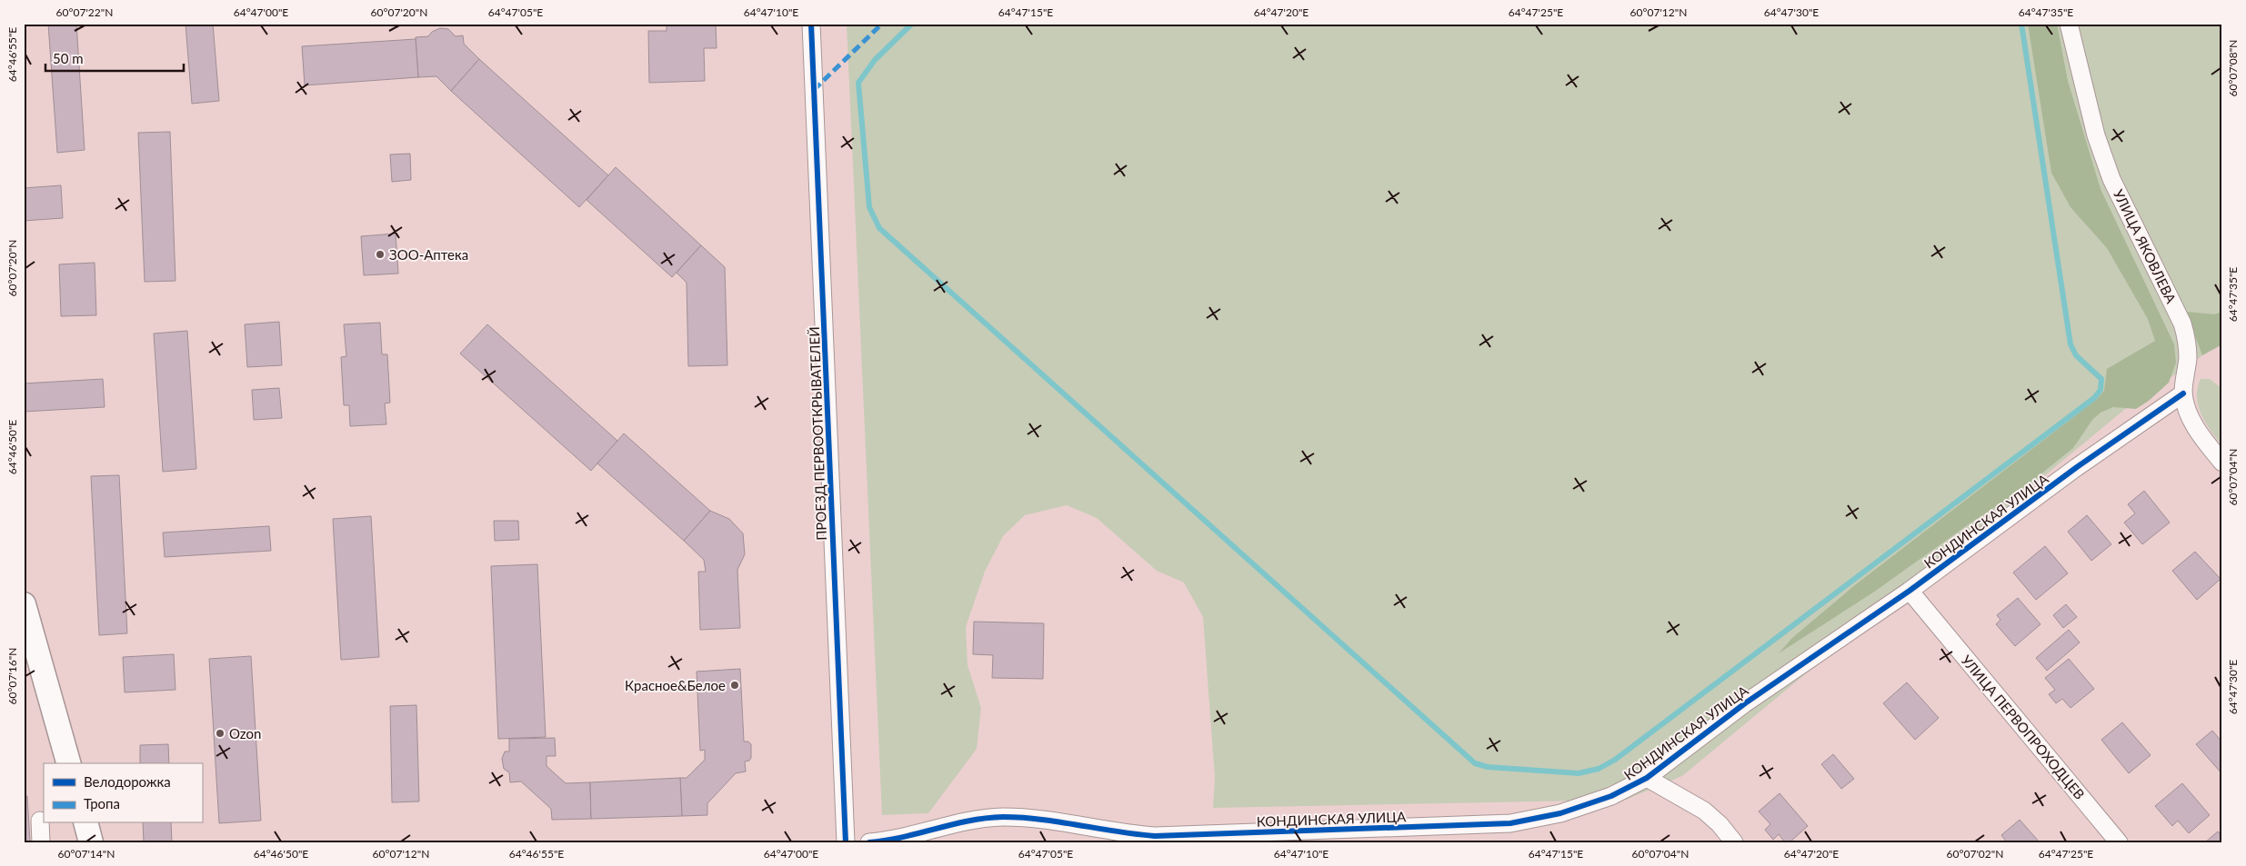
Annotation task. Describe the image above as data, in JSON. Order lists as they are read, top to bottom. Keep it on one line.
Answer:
{"streets":{"street":["УЛИЦА ЯКОВЛЕВА","ПРОЕЗД ПЕРВООТКРЫВАТЕЛЕЙ","КОНДИНСКАЯ УЛИЦА","УЛИЦА ПЕРВОПРОХОДЦЕВ"]},"crossings":[["УЛИЦА ЯКОВЛЕВА","КОНДИНСКАЯ УЛИЦА"],["КОНДИНСКАЯ УЛИЦА","УЛИЦА ПЕРВОПРОХОДЦЕВ"]],"places":["ЗОО-Аптека","Красное&Белое","Ozon"],"legend":["Велодорожка","Тропа"],"scale_bar":"50 m","coordinates":["60°07'22\"N","64°47'00\"E","60°07'20\"N","64°47'05\"E","64°47'10\"E","64°47'15\"E","64°47'20\"E","64°47'25\"E","60°07'12\"N","64°47'30\"E","64°47'35\"E","64°46'55\"E","60°07'08\"N","64°46'50\"E","60°07'04\"N","60°07'16\"N","60°07'14\"N","60°07'02\"N"]}
